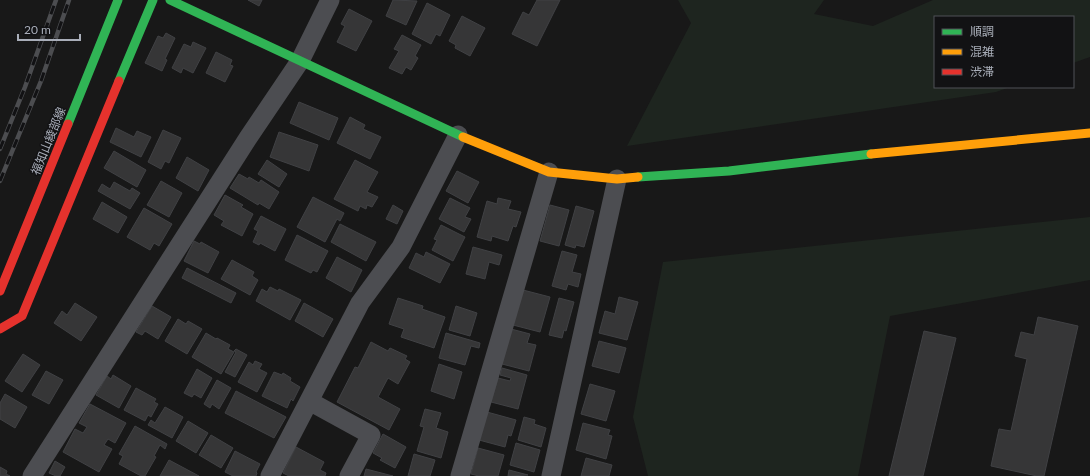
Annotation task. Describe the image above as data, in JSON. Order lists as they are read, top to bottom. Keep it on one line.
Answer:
{"streets":{"street":["福知山綾部線"]},"legend":["順調","混雑","渋滞"],"scale_bar":"20 m"}
